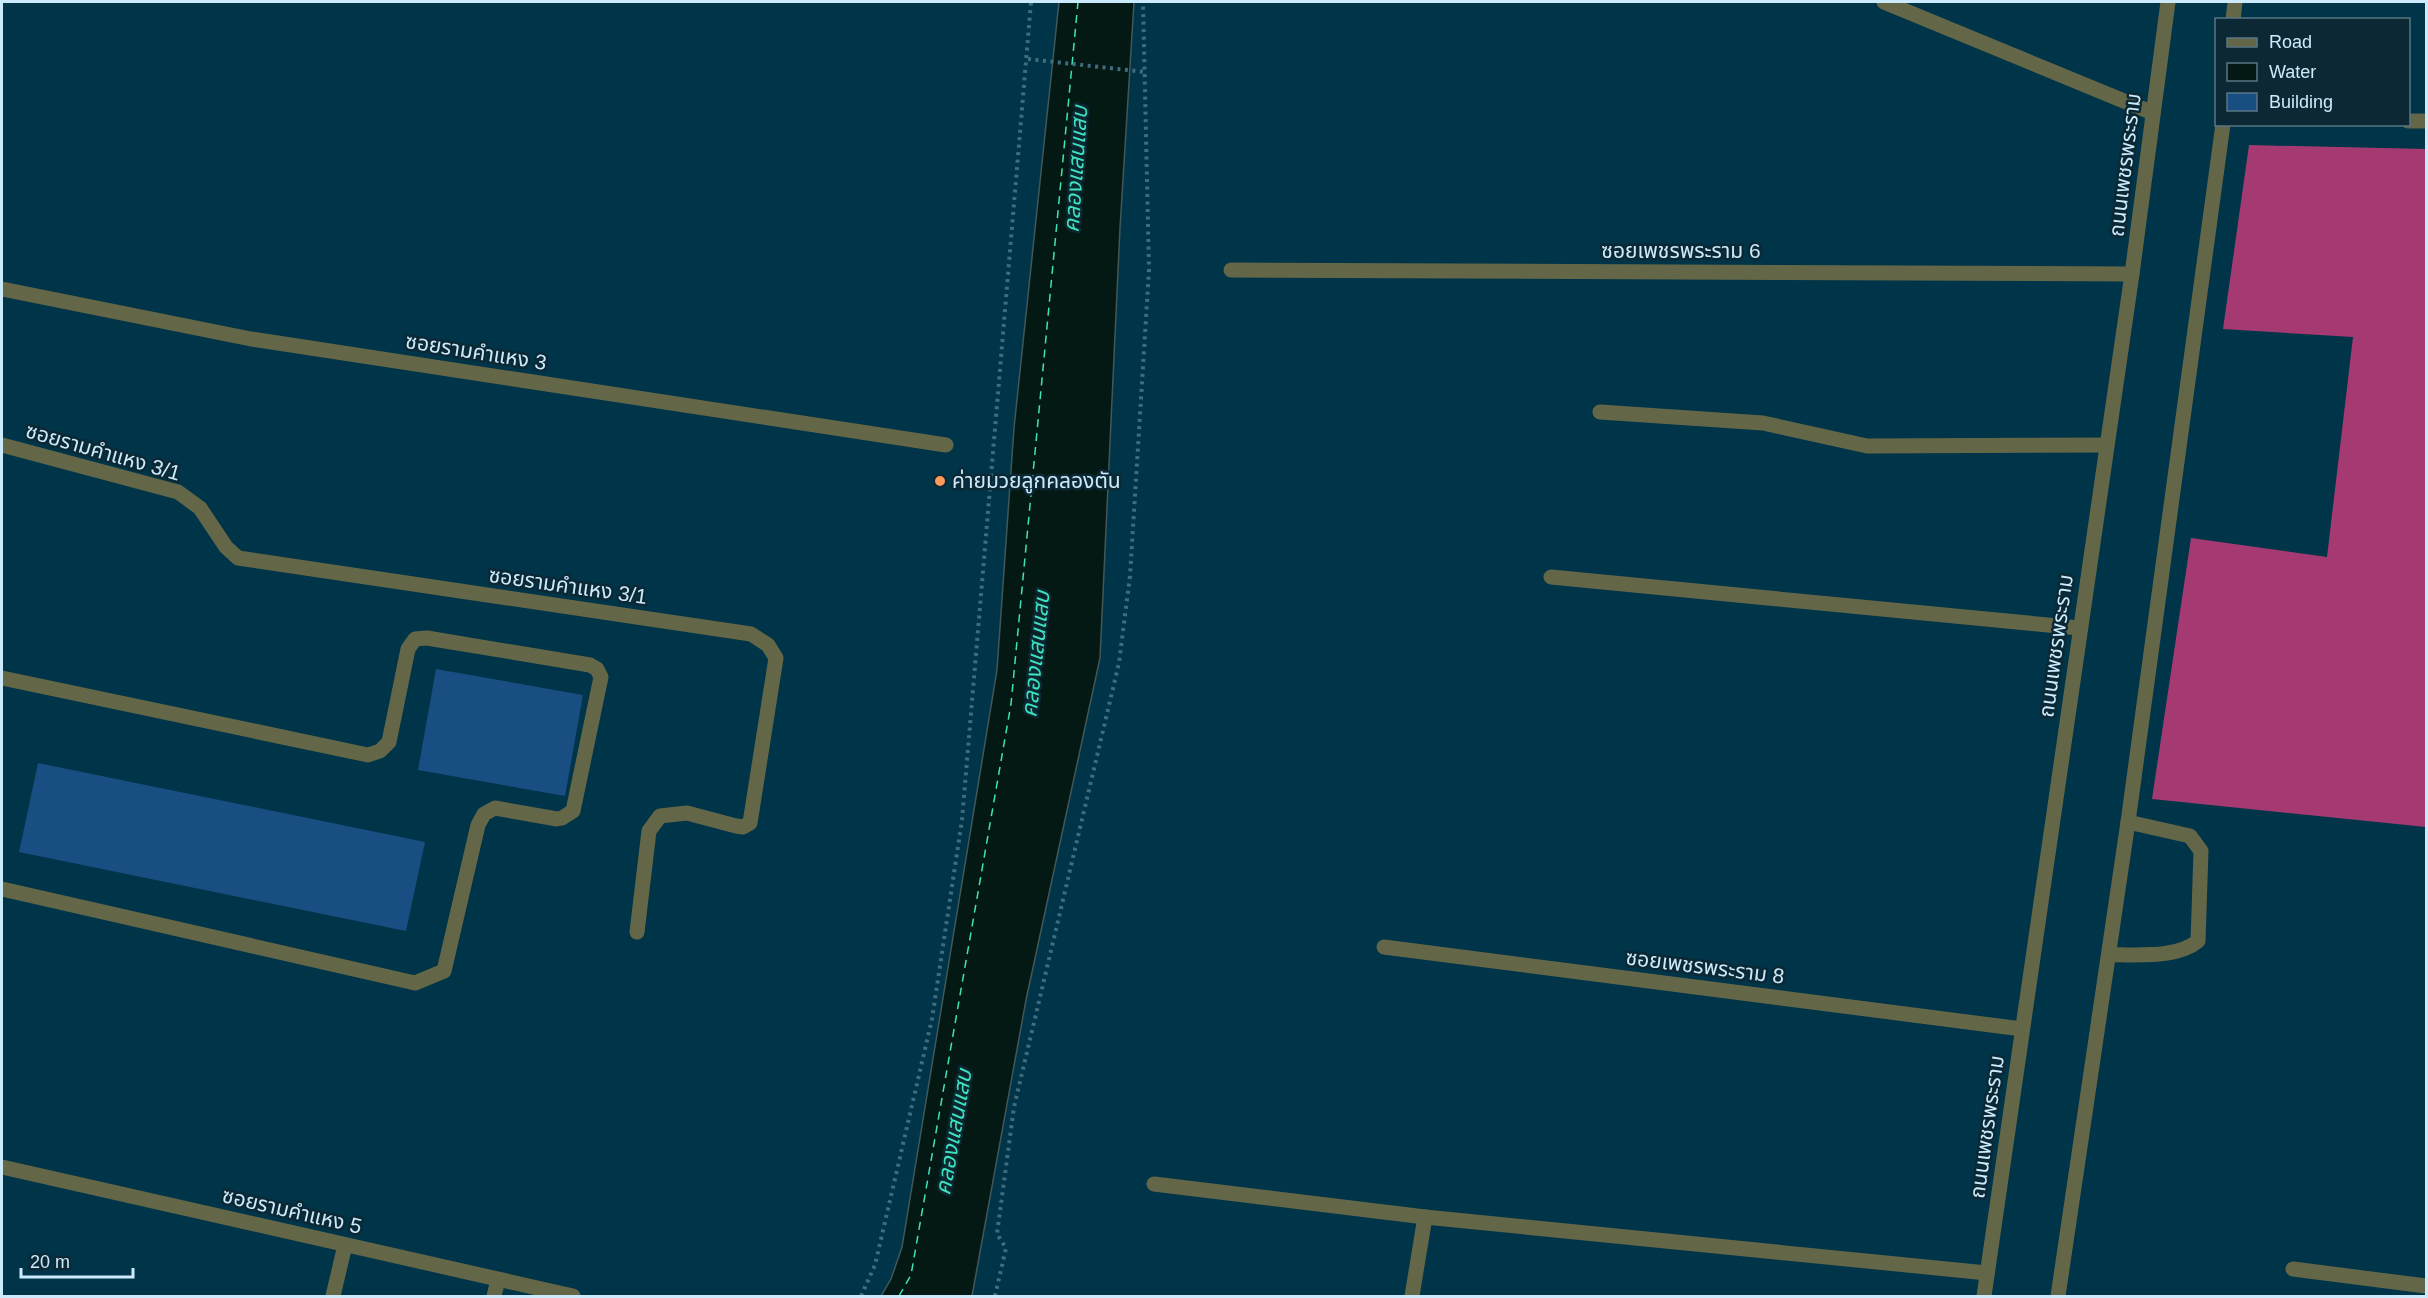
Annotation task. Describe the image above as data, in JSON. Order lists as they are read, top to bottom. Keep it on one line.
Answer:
{"streets":{"street":["ถนนเพชรพระราม","ซอยเพชรพระราม 6","ซอยรามคำแหง 3","ซอยรามคำแหง 3/1","ซอยเพชรพระราม 8","ซอยรามคำแหง 5"]},"crossings":[["ถนนเพชรพระราม","ซอยเพชรพระราม 6"],["ถนนเพชรพระราม","ซอยเพชรพระราม 8"]],"water":["คลองแสนแสบ"],"places":["ค่ายมวยลูกคลองตัน"],"legend":["Road","Water","Building"],"scale_bar":"20 m"}
